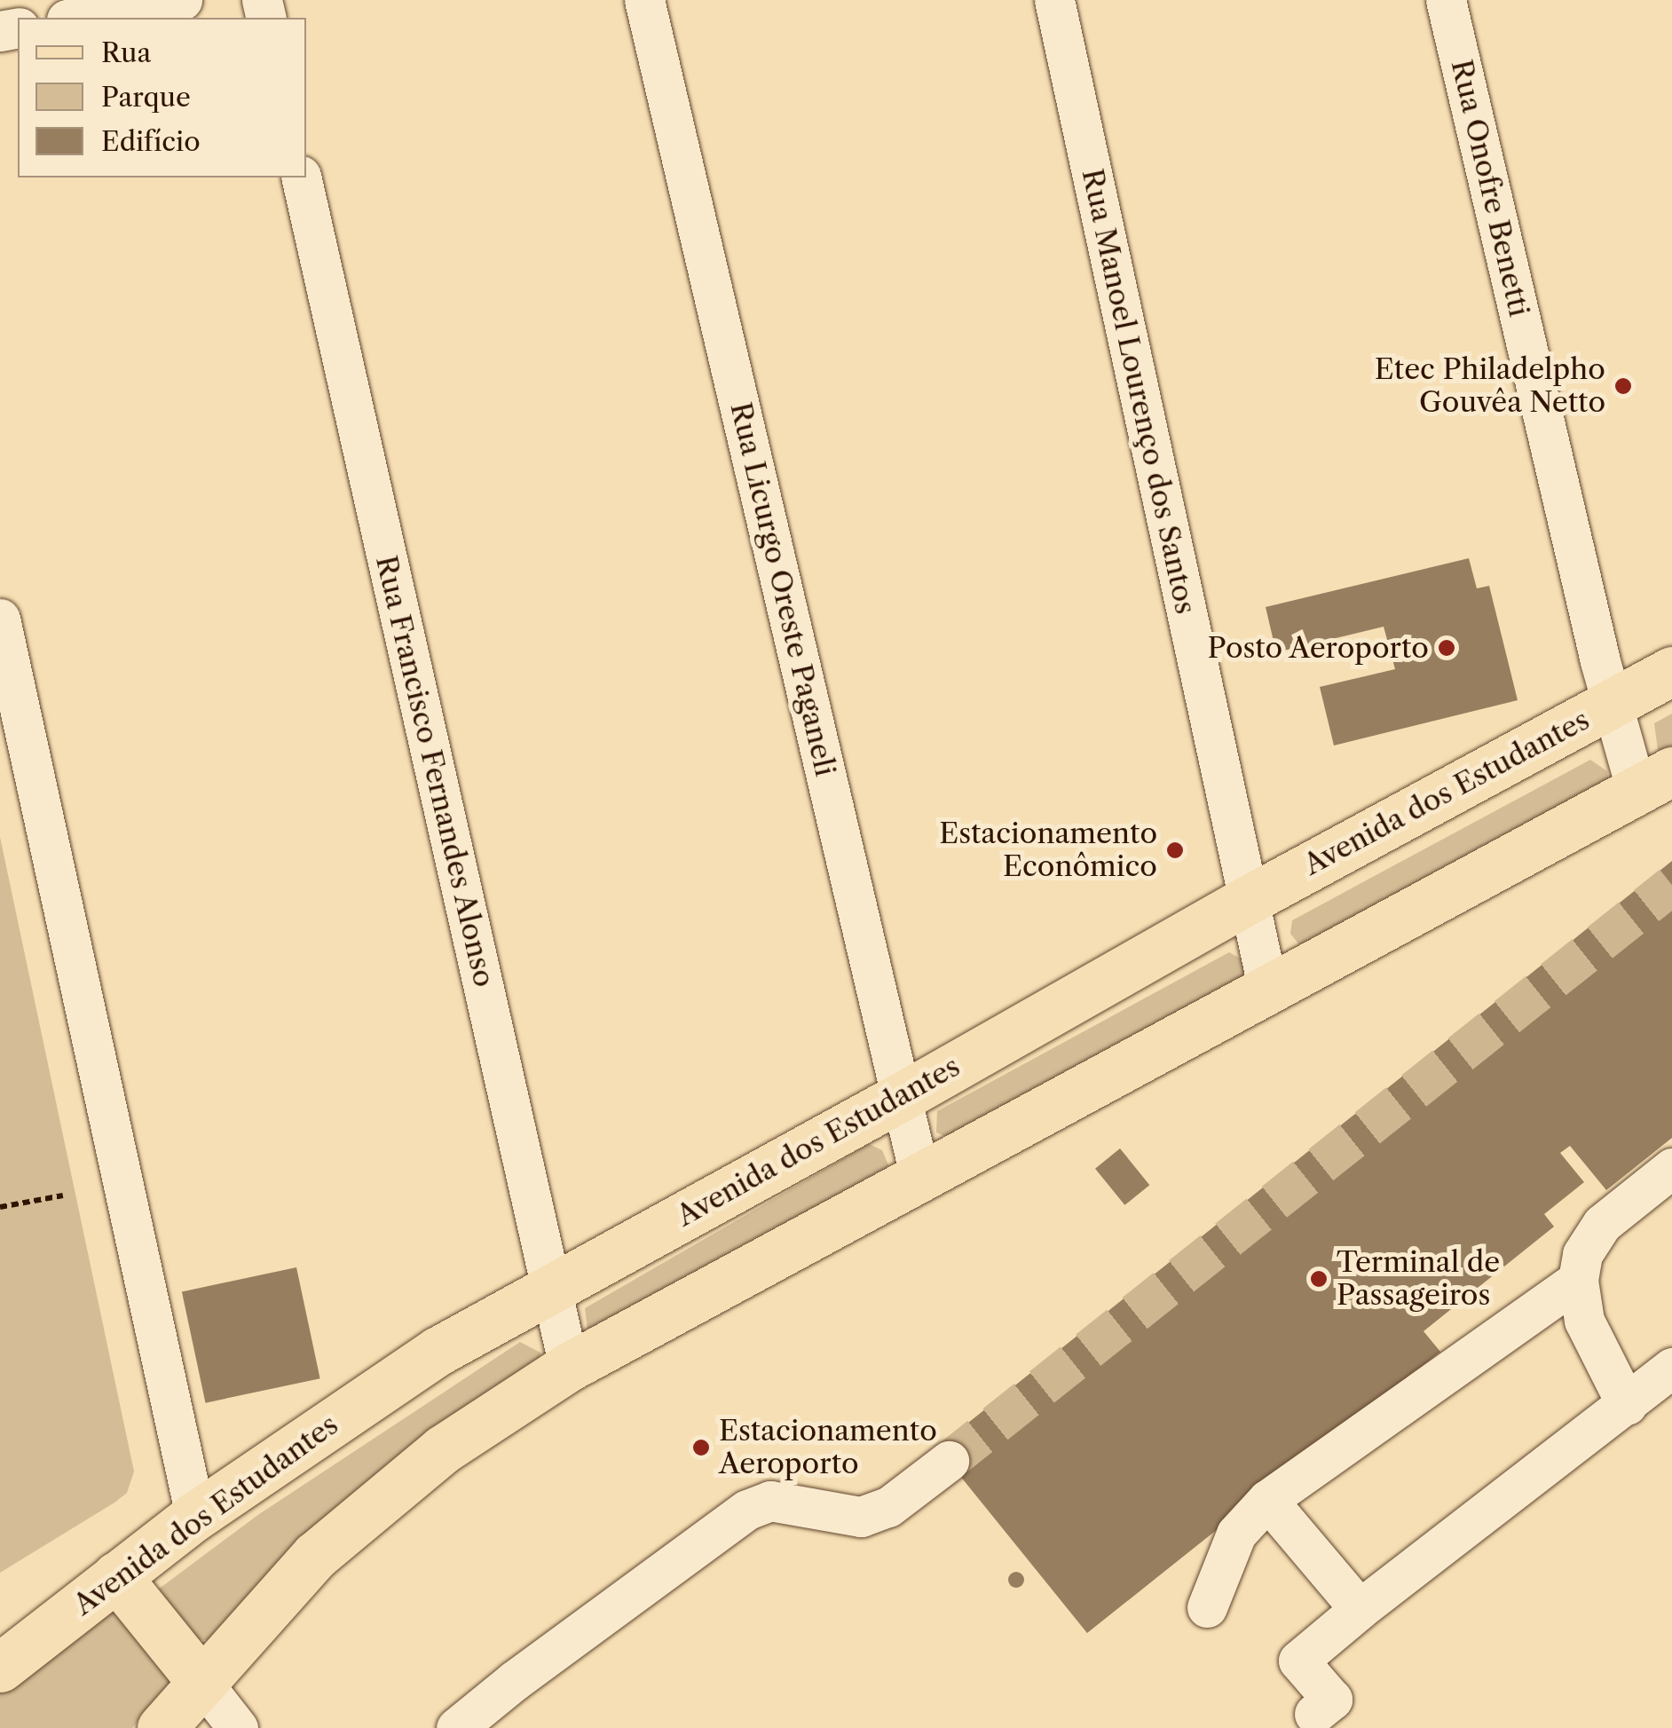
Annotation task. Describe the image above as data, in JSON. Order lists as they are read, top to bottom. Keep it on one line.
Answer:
{"streets":{"main road":["Avenida dos Estudantes"],"street":["Rua Onofre Benetti","Rua Manoel Lourenço dos Santos","Rua Licurgo Oreste Paganeli","Rua Francisco Fernandes Alonso"]},"crossings":[["Rua Onofre Benetti","Avenida dos Estudantes"],["Rua Manoel Lourenço dos Santos","Avenida dos Estudantes"],["Rua Licurgo Oreste Paganeli","Avenida dos Estudantes"],["Rua Francisco Fernandes Alonso","Avenida dos Estudantes"]],"places":["Etec Philadelpho Gouvêa Netto","Posto Aeroporto","Estacionamento Econômico","Terminal de Passageiros","Estacionamento Aeroporto"],"legend":["Rua","Parque","Edifício"]}
